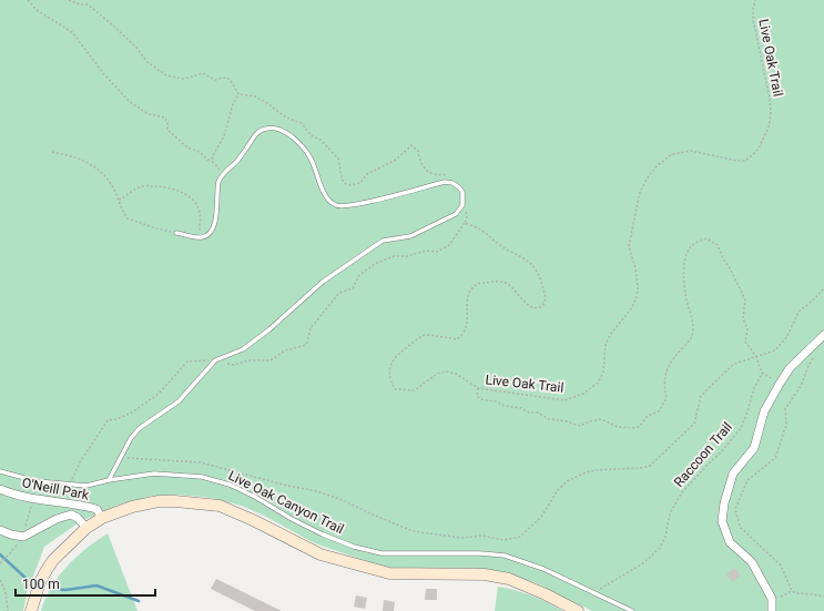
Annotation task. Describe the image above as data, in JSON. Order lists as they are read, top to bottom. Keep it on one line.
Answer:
{"streets":{"street":["O'Neill Park"],"lane":["Live Oak Canyon Trail"],"path":["Live Oak Trail","Raccoon Trail"]},"crossings":[["Raccoon Trail","Live Oak Canyon Trail"]],"scale_bar":"100 m"}
